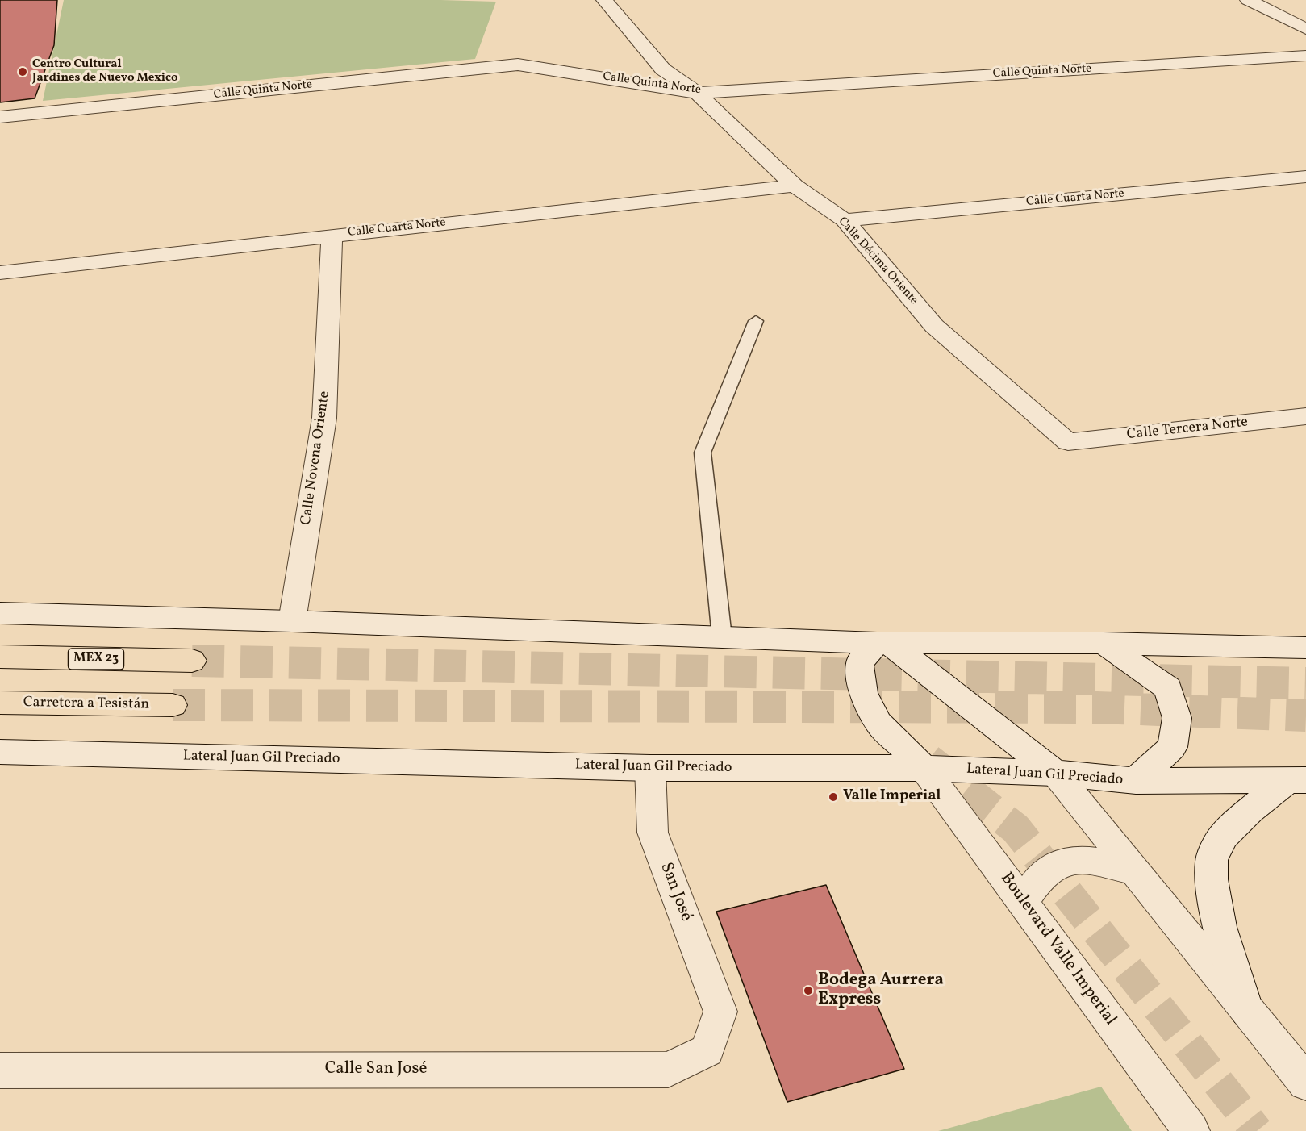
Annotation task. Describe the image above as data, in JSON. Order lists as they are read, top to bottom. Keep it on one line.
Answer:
{"streets":{"main road":["MEX 23","Carretera a Tesistán"],"street":["Calle Quinta Norte","Calle Cuarta Norte","Calle Décima Oriente","Calle Tercera Norte","Calle Novena Oriente","Lateral Juan Gil Preciado","San José","Boulevard Valle Imperial","Calle San José"]},"crossings":[["Calle Quinta Norte","Calle Décima Oriente"],["Calle Cuarta Norte","Calle Décima Oriente"],["Calle Cuarta Norte","Calle Novena Oriente"],["Calle Décima Oriente","Calle Tercera Norte"],["Lateral Juan Gil Preciado","San José"],["Lateral Juan Gil Preciado","Boulevard Valle Imperial"],["San José","Calle San José"]],"places":["Centro Cultural Jardines de Nuevo Mexico","Valle Imperial","Bodega Aurrera Express"]}
